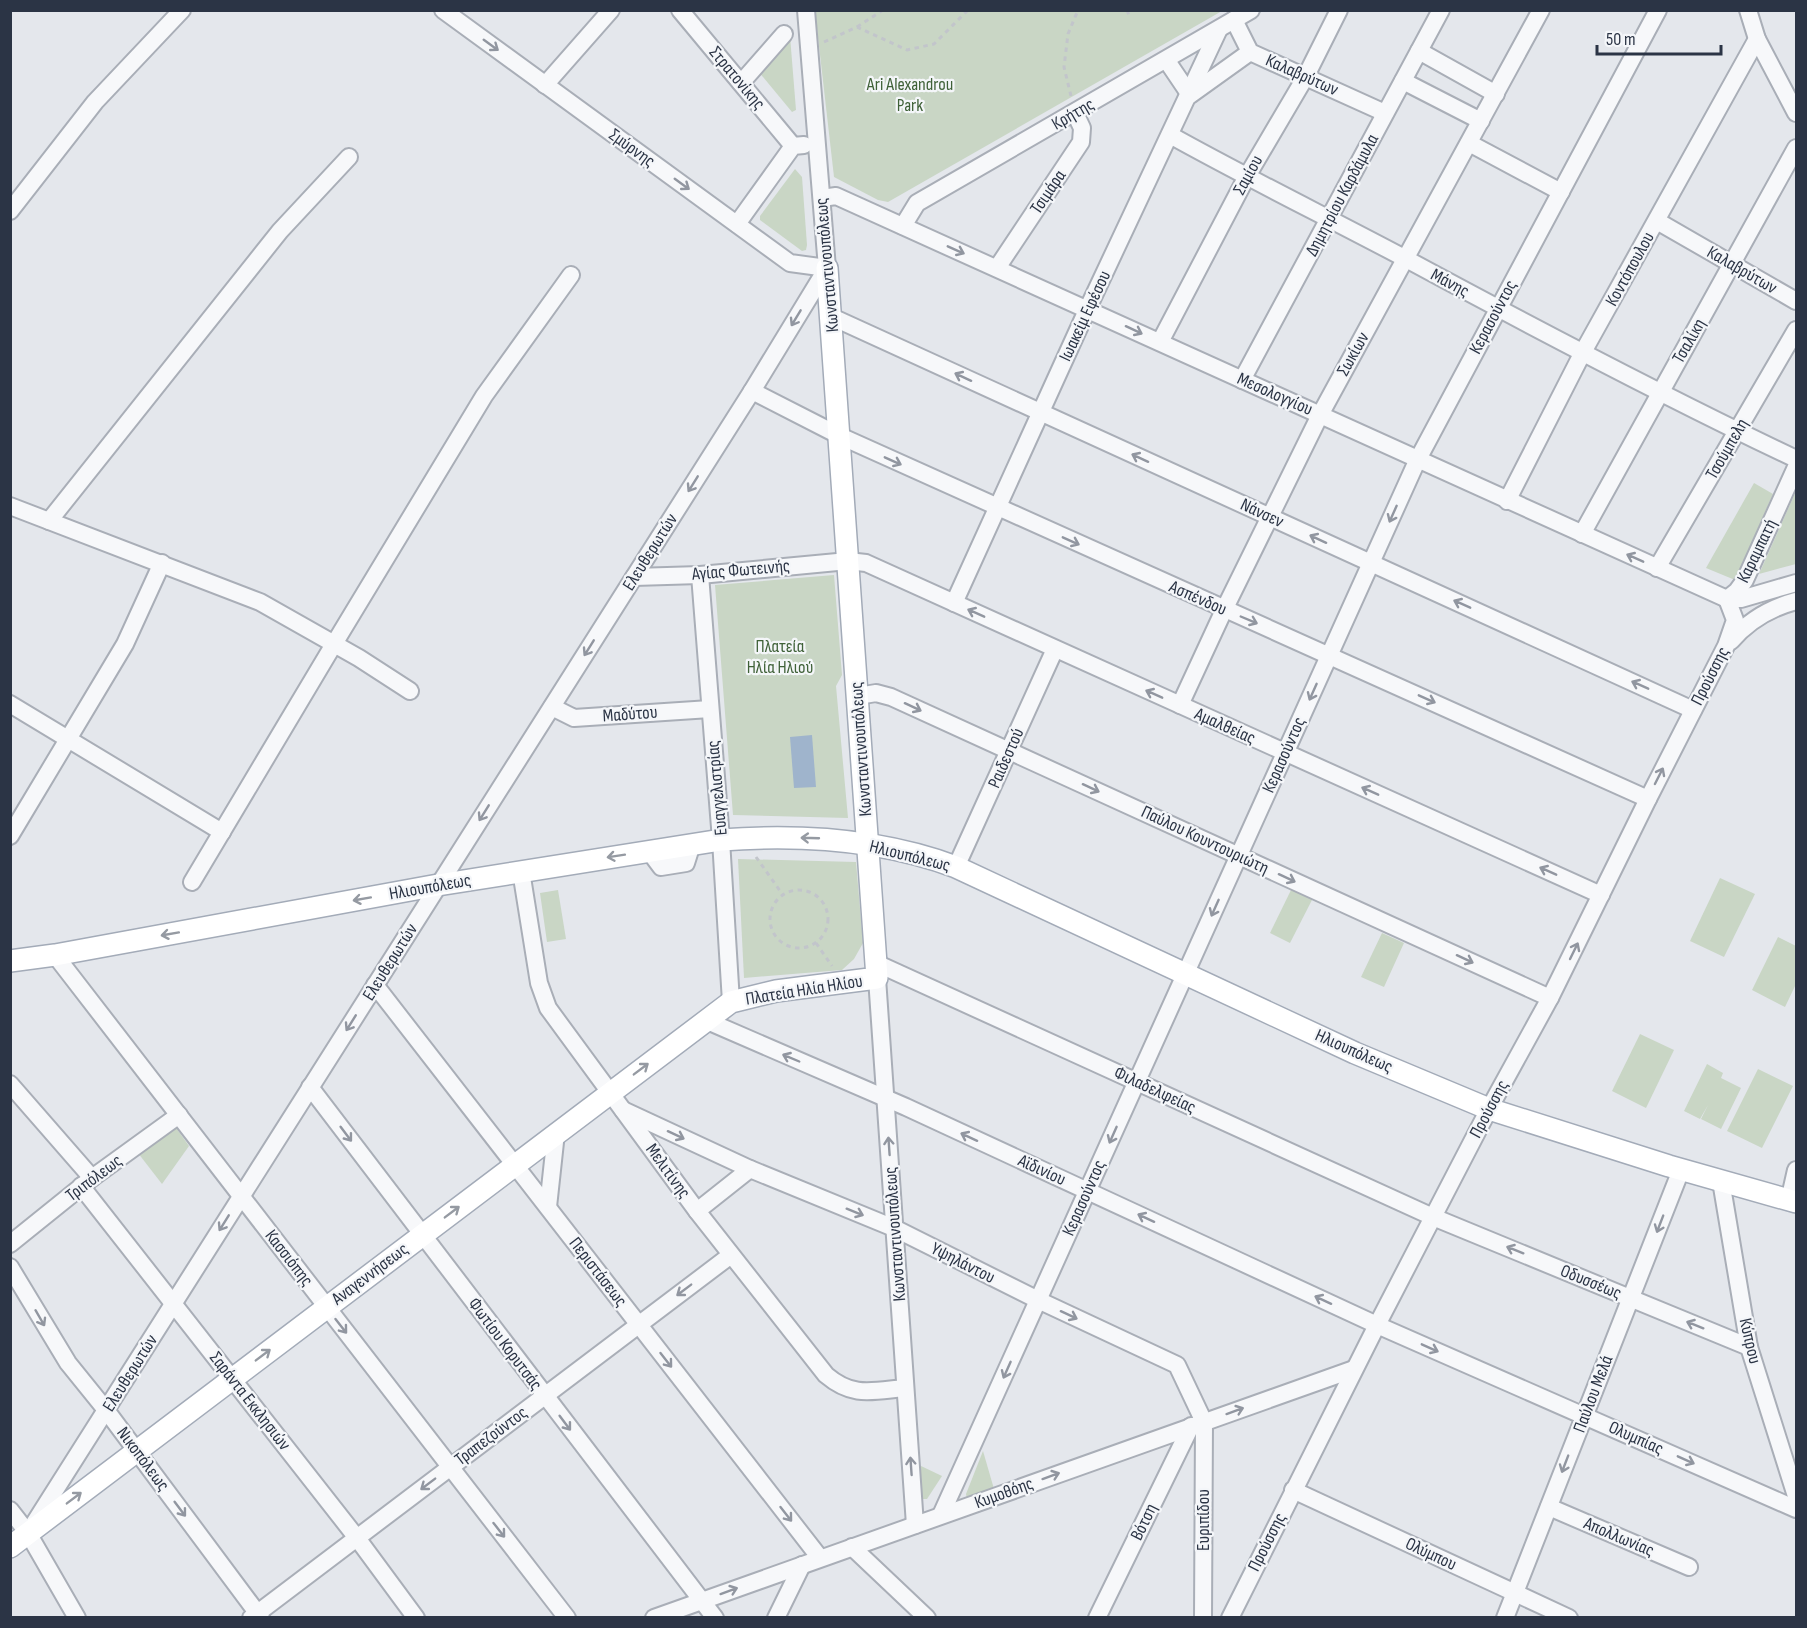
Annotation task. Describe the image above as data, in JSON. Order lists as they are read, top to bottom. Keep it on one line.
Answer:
{"streets":{"main road":["Κωνσταντινουπόλεως","Ηλιουπόλεως","Πλατεία Ηλία Ηλίου","Αναγεννήσεως"],"street":["Καλαβρύτων","Στρατονίκης","Κρήτης","Σμύρνης","Σαμίου","Τσιμάρα","Δημητρίου Καρδάμυλα","Κοντόπουλου","Μάνης","Ιωακείμ Εφέσου","Κερασούντος","Τσαλίκη","Σωκίων","Μεσολογγίου","Τσούμπελη","Νάνσεν","Καραμπατή","Ελευθερωτών","Αγίας Φωτεινής","Ασπένδου","Προύσσης","Μαδύτου","Αμαλθείας","Ραιδεστού","Ευαγγελιστρίας","Παύλου Κουντουριώτη","Φιλαδελφείας","Αϊδινίου","Μελιτίνης","Τριπόλεως","Κασσιόπης","Υψηλάντου","Περιστάσεως","Οδυσσέως","Κύπρου","Φωτίου Κορυτσάς","Παύλου Μελά","Σαράντα Εκκλησιών","Τραπεζούντος","Ολυμπίας","Νικοπόλεως","Κυμοθόης","Ευριπίδου","Βότση","Απολλωνίας","Ολύμπου"]},"crossings":[["Καλαβρύτων","Κρήτης"],["Καλαβρύτων","Σαμίου"],["Καλαβρύτων","Δημητρίου Καρδάμυλα"],["Καλαβρύτων","Κοντόπουλου"],["Καλαβρύτων","Τσαλίκη"],["Κρήτης","Τσιμάρα"],["Κρήτης","Ιωακείμ Εφέσου"],["Κρήτης","Μεσολογγίου"],["Σμύρνης","Κωνσταντινουπόλεως"],["Σμύρνης","Ελευθερωτών"],["Σαμίου","Μάνης"],["Σαμίου","Μεσολογγίου"],["Τσιμάρα","Μεσολογγίου"],["Δημητρίου Καρδάμυλα","Μάνης"],["Δημητρίου Καρδάμυλα","Μεσολογγίου"],["Κωνσταντινουπόλεως","Μεσολογγίου"],["Κωνσταντινουπόλεως","Νάνσεν"],["Κωνσταντινουπόλεως","Ελευθερωτών"],["Κωνσταντινουπόλεως","Αγίας Φωτεινής"],["Κωνσταντινουπόλεως","Ασπένδου"],["Κωνσταντινουπόλεως","Αμαλθείας"],["Κωνσταντινουπόλεως","Παύλου Κουντουριώτη"],["Κωνσταντινουπόλεως","Ηλιουπόλεως"],["Κωνσταντινουπόλεως","Πλατεία Ηλία Ηλίου"],["Κωνσταντινουπόλεως","Φιλαδελφείας"],["Κωνσταντινουπόλεως","Αϊδινίου"],["Κωνσταντινουπόλεως","Μελιτίνης"],["Κωνσταντινουπόλεως","Υψηλάντου"],["Κωνσταντινουπόλεως","Κυμοθόης"],["Κοντόπουλου","Μάνης"],["Κοντόπουλου","Μεσολογγίου"],["Μάνης","Ιωακείμ Εφέσου"],["Μάνης","Κερασούντος"],["Μάνης","Τσαλίκη"],["Μάνης","Σωκίων"],["Μάνης","Τσούμπελη"],["Ιωακείμ Εφέσου","Μεσολογγίου"],["Ιωακείμ Εφέσου","Νάνσεν"],["Ιωακείμ Εφέσου","Ασπένδου"],["Ιωακείμ Εφέσου","Αμαλθείας"],["Κερασούντος","Μεσολογγίου"],["Κερασούντος","Νάνσεν"],["Κερασούντος","Ασπένδου"],["Κερασούντος","Αμαλθείας"],["Κερασούντος","Παύλου Κουντουριώτη"],["Κερασούντος","Ηλιουπόλεως"],["Κερασούντος","Φιλαδελφείας"],["Κερασούντος","Αϊδινίου"],["Κερασούντος","Υψηλάντου"],["Κερασούντος","Κυμοθόης"],["Τσαλίκη","Μεσολογγίου"],["Σωκίων","Μεσολογγίου"],["Σωκίων","Νάνσεν"],["Σωκίων","Ασπένδου"],["Σωκίων","Αμαλθείας"],["Μεσολογγίου","Τσούμπελη"],["Μεσολογγίου","Καραμπατή"],["Μεσολογγίου","Προύσσης"],["Νάνσεν","Προύσσης"],["Καραμπατή","Προύσσης"],["Ελευθερωτών","Αγίας Φωτεινής"],["Ελευθερωτών","Ασπένδου"],["Ελευθερωτών","Μαδύτου"],["Ελευθερωτών","Ηλιουπόλεως"],["Ελευθερωτών","Κασσιόπης"],["Ελευθερωτών","Περιστάσεως"],["Ελευθερωτών","Αναγεννήσεως"],["Ελευθερωτών","Φωτίου Κορυτσάς"],["Ελευθερωτών","Σαράντα Εκκλησιών"],["Ελευθερωτών","Νικοπόλεως"],["Αγίας Φωτεινής","Αμαλθείας"],["Αγίας Φωτεινής","Ευαγγελιστρίας"],["Ασπένδου","Προύσσης"],["Προύσσης","Αμαλθείας"],["Προύσσης","Παύλου Κουντουριώτη"],["Προύσσης","Ηλιουπόλεως"],["Προύσσης","Φιλαδελφείας"],["Προύσσης","Αϊδινίου"],["Προύσσης","Οδυσσέως"],["Προύσσης","Ολυμπίας"],["Προύσσης","Κυμοθόης"],["Προύσσης","Ολύμπου"],["Μαδύτου","Ευαγγελιστρίας"],["Αμαλθείας","Ραιδεστού"],["Ραιδεστού","Παύλου Κουντουριώτη"],["Ραιδεστού","Ηλιουπόλεως"],["Ευαγγελιστρίας","Ηλιουπόλεως"],["Ευαγγελιστρίας","Πλατεία Ηλία Ηλίου"],["Ευαγγελιστρίας","Αναγεννήσεως"],["Ηλιουπόλεως","Μελιτίνης"],["Ηλιουπόλεως","Κασσιόπης"],["Ηλιουπόλεως","Κύπρου"],["Ηλιουπόλεως","Παύλου Μελά"],["Πλατεία Ηλία Ηλίου","Φιλαδελφείας"],["Πλατεία Ηλία Ηλίου","Αναγεννήσεως"],["Φιλαδελφείας","Οδυσσέως"],["Αϊδινίου","Αναγεννήσεως"],["Αϊδινίου","Ολυμπίας"],["Μελιτίνης","Υψηλάντου"],["Μελιτίνης","Αναγεννήσεως"],["Μελιτίνης","Τραπεζούντος"],["Τριπόλεως","Κασσιόπης"],["Τριπόλεως","Σαράντα Εκκλησιών"],["Κασσιόπης","Αναγεννήσεως"],["Κασσιόπης","Τραπεζούντος"],["Υψηλάντου","Κυμοθόης"],["Υψηλάντου","Ευριπίδου"],["Υψηλάντου","Βότση"],["Περιστάσεως","Αναγεννήσεως"],["Περιστάσεως","Τραπεζούντος"],["Περιστάσεως","Κυμοθόης"],["Αναγεννήσεως","Φωτίου Κορυτσάς"],["Αναγεννήσεως","Σαράντα Εκκλησιών"],["Αναγεννήσεως","Νικοπόλεως"],["Οδυσσέως","Κύπρου"],["Οδυσσέως","Παύλου Μελά"],["Φωτίου Κορυτσάς","Τραπεζούντος"],["Φωτίου Κορυτσάς","Κυμοθόης"],["Παύλου Μελά","Ολυμπίας"],["Παύλου Μελά","Απολλωνίας"],["Παύλου Μελά","Ολύμπου"],["Σαράντα Εκκλησιών","Τραπεζούντος"],["Τραπεζούντος","Νικοπόλεως"],["Κυμοθόης","Ευριπίδου"],["Κυμοθόης","Βότση"],["Ευριπίδου","Βότση"]],"one_way":["Σμύρνης","Κερασούντος","Νάνσεν","Ελευθερωτών","Ασπένδου","Αμαλθείας","Παύλου Κουντουριώτη","Ηλιουπόλεως","Αϊδινίου","Κασσιόπης","Υψηλάντου","Περιστάσεως","Αναγεννήσεως","Οδυσσέως","Φωτίου Κορυτσάς","Παύλου Μελά","Τραπεζούντος","Ολυμπίας","Νικοπόλεως","Κυμοθόης"],"parks":["Ari Alexandrou Park","Πλατεία Ηλία Ηλιού"],"scale_bar":"50 m"}
